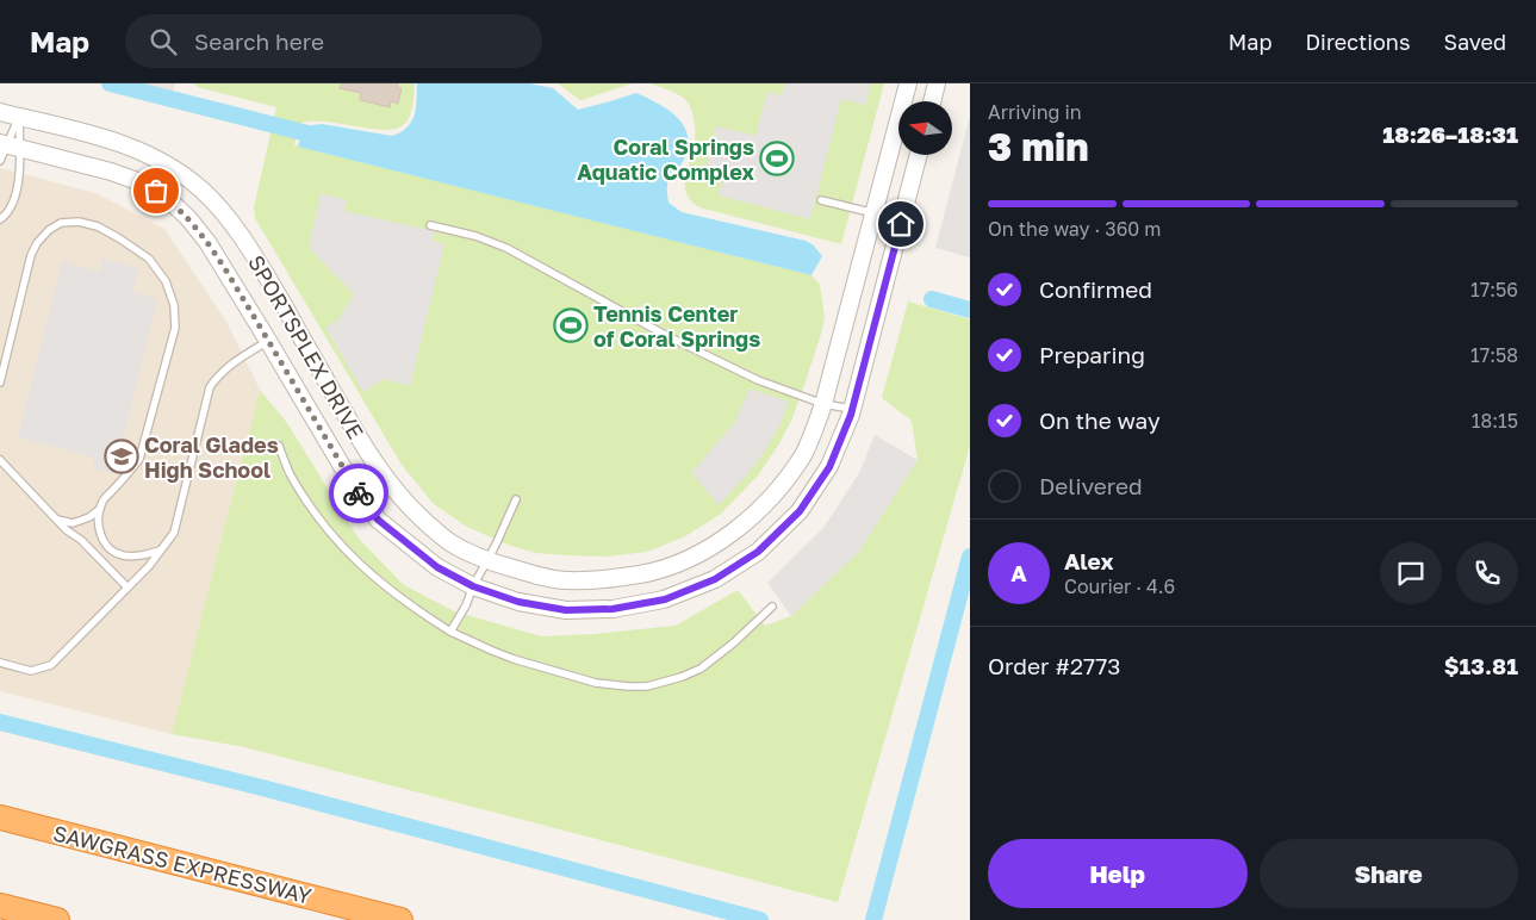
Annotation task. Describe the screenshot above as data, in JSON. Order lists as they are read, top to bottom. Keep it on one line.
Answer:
{"streets":{"highway":["SAWGRASS EXPRESSWAY"],"street":["SPORTSPLEX DRIVE"]},"places":{"sports":["Coral Springs Aquatic Complex","Tennis Center of Coral Springs"],"school or university":["Coral Glades High School"]},"north":"left","page":{"header":"Map","search":"Search here","nav":["Map","Directions","Saved"],"heading":["3 min","Arriving in","18:26–18:31"],"panel":["Alex","Courier · 4.6","Order #2773","$13.81"],"bar":"On the way · 360 m","list":[["Confirmed","17:56"],["Preparing","17:58"],["On the way","18:15"],"Delivered"],"round":"A","buttons":["Help","Share"]}}
